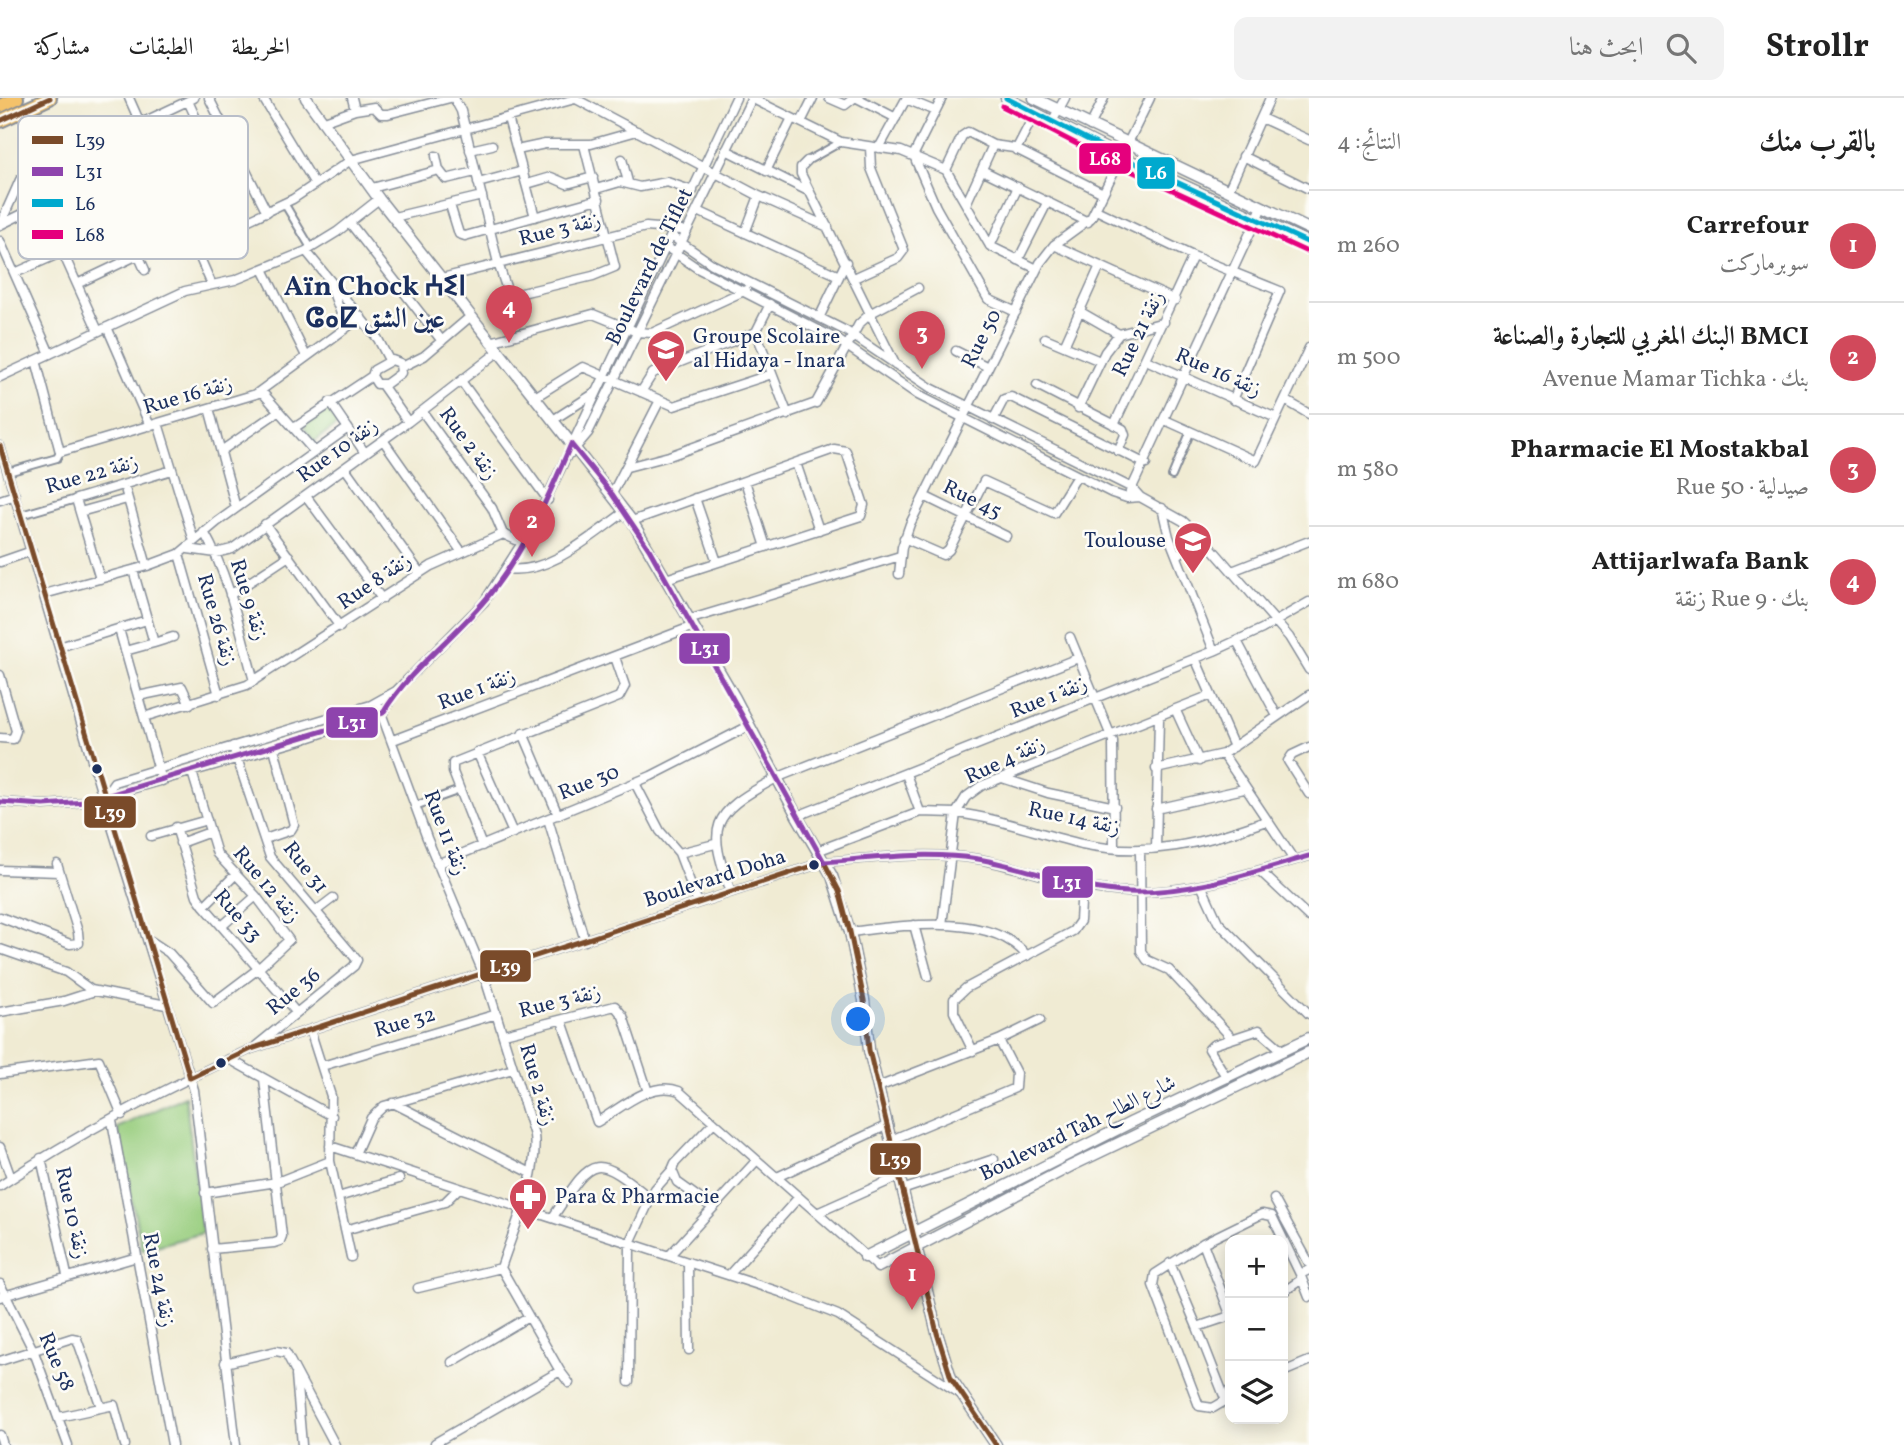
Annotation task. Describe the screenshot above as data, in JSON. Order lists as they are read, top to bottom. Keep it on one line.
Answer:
{"streets":{"street":["Rue 3 زنقة","Boulevard de Tiflet","Rue 21 زنقة","Rue 50","Rue 16 زنقة","Rue 2 زنقة","Rue 10 زنقة","Rue 22 زنقة","Rue 45","Rue 8 زنقة","Rue 9 زنقة","Rue 26 زنقة","Rue 1 زنقة","Rue 4 زنقة","Rue 30","Rue 14 زنقة","Rue 11 زنقة","Rue 31","Boulevard Doha","Rue 12 زنقة","Rue 33","Rue 36","Rue 32","Boulevard Tah شارع الطاح","Rue 24 زنقة","Rue 58"]},"crossings":[["Rue 3 زنقة","Boulevard de Tiflet"],["Rue 3 زنقة","Rue 2 زنقة"],["Rue 21 زنقة","Rue 16 زنقة"],["Rue 50","Rue 45"],["Rue 2 زنقة","Rue 10 زنقة"],["Rue 2 زنقة","Rue 8 زنقة"],["Rue 2 زنقة","Rue 11 زنقة"],["Rue 2 زنقة","Boulevard Doha"],["Rue 2 زنقة","Rue 32"],["Rue 10 زنقة","Rue 9 زنقة"],["Rue 10 زنقة","Boulevard Doha"],["Rue 8 زنقة","Rue 9 زنقة"],["Rue 8 زنقة","Rue 26 زنقة"],["Rue 1 زنقة","Rue 11 زنقة"],["Rue 4 زنقة","Rue 14 زنقة"],["Rue 30","Rue 11 زنقة"],["Rue 11 زنقة","Boulevard Doha"],["Rue 31","Rue 36"],["Boulevard Doha","Rue 36"],["Boulevard Doha","Rue 24 زنقة"],["Rue 12 زنقة","Rue 33"],["Rue 33","Rue 36"]],"districts":["Aïn Chock ⵄⵉⵏ ⵛⴰⵇ عين الشق"],"places":{"school or university":["Groupe Scolaire al Hidaya - Inara","Toulouse"],"pharmacy":["Para & Pharmacie"]},"lines":["transit line L39","transit line L6","transit line L68","transit line L31"],"legend":["L39","L31","L6","L68"],"page":{"header":"Strollr","search":"ابحث هنا","nav":["الخريطة","الطبقات","مشاركة"],"heading":["بالقرب منك","النتائج: 4"],"list":[{"mark":"1","name":"Carrefour","note":"سوبرماركت","value":"260 m"},{"mark":"2","name":"BMCI البنك المغربي للتجارة والصناعة","note":"بنك · Avenue Mamar Tichka","value":"500 m"},{"mark":"3","name":"Pharmacie El Mostakbal","note":"صيدلية · Rue 50","value":"580 m"},{"mark":"4","name":"Attijarlwafa Bank","note":"بنك · Rue 9 زنقة","value":"680 m"}],"pins":["4","3","2","1"],"map_buttons":["+","−"]}}
